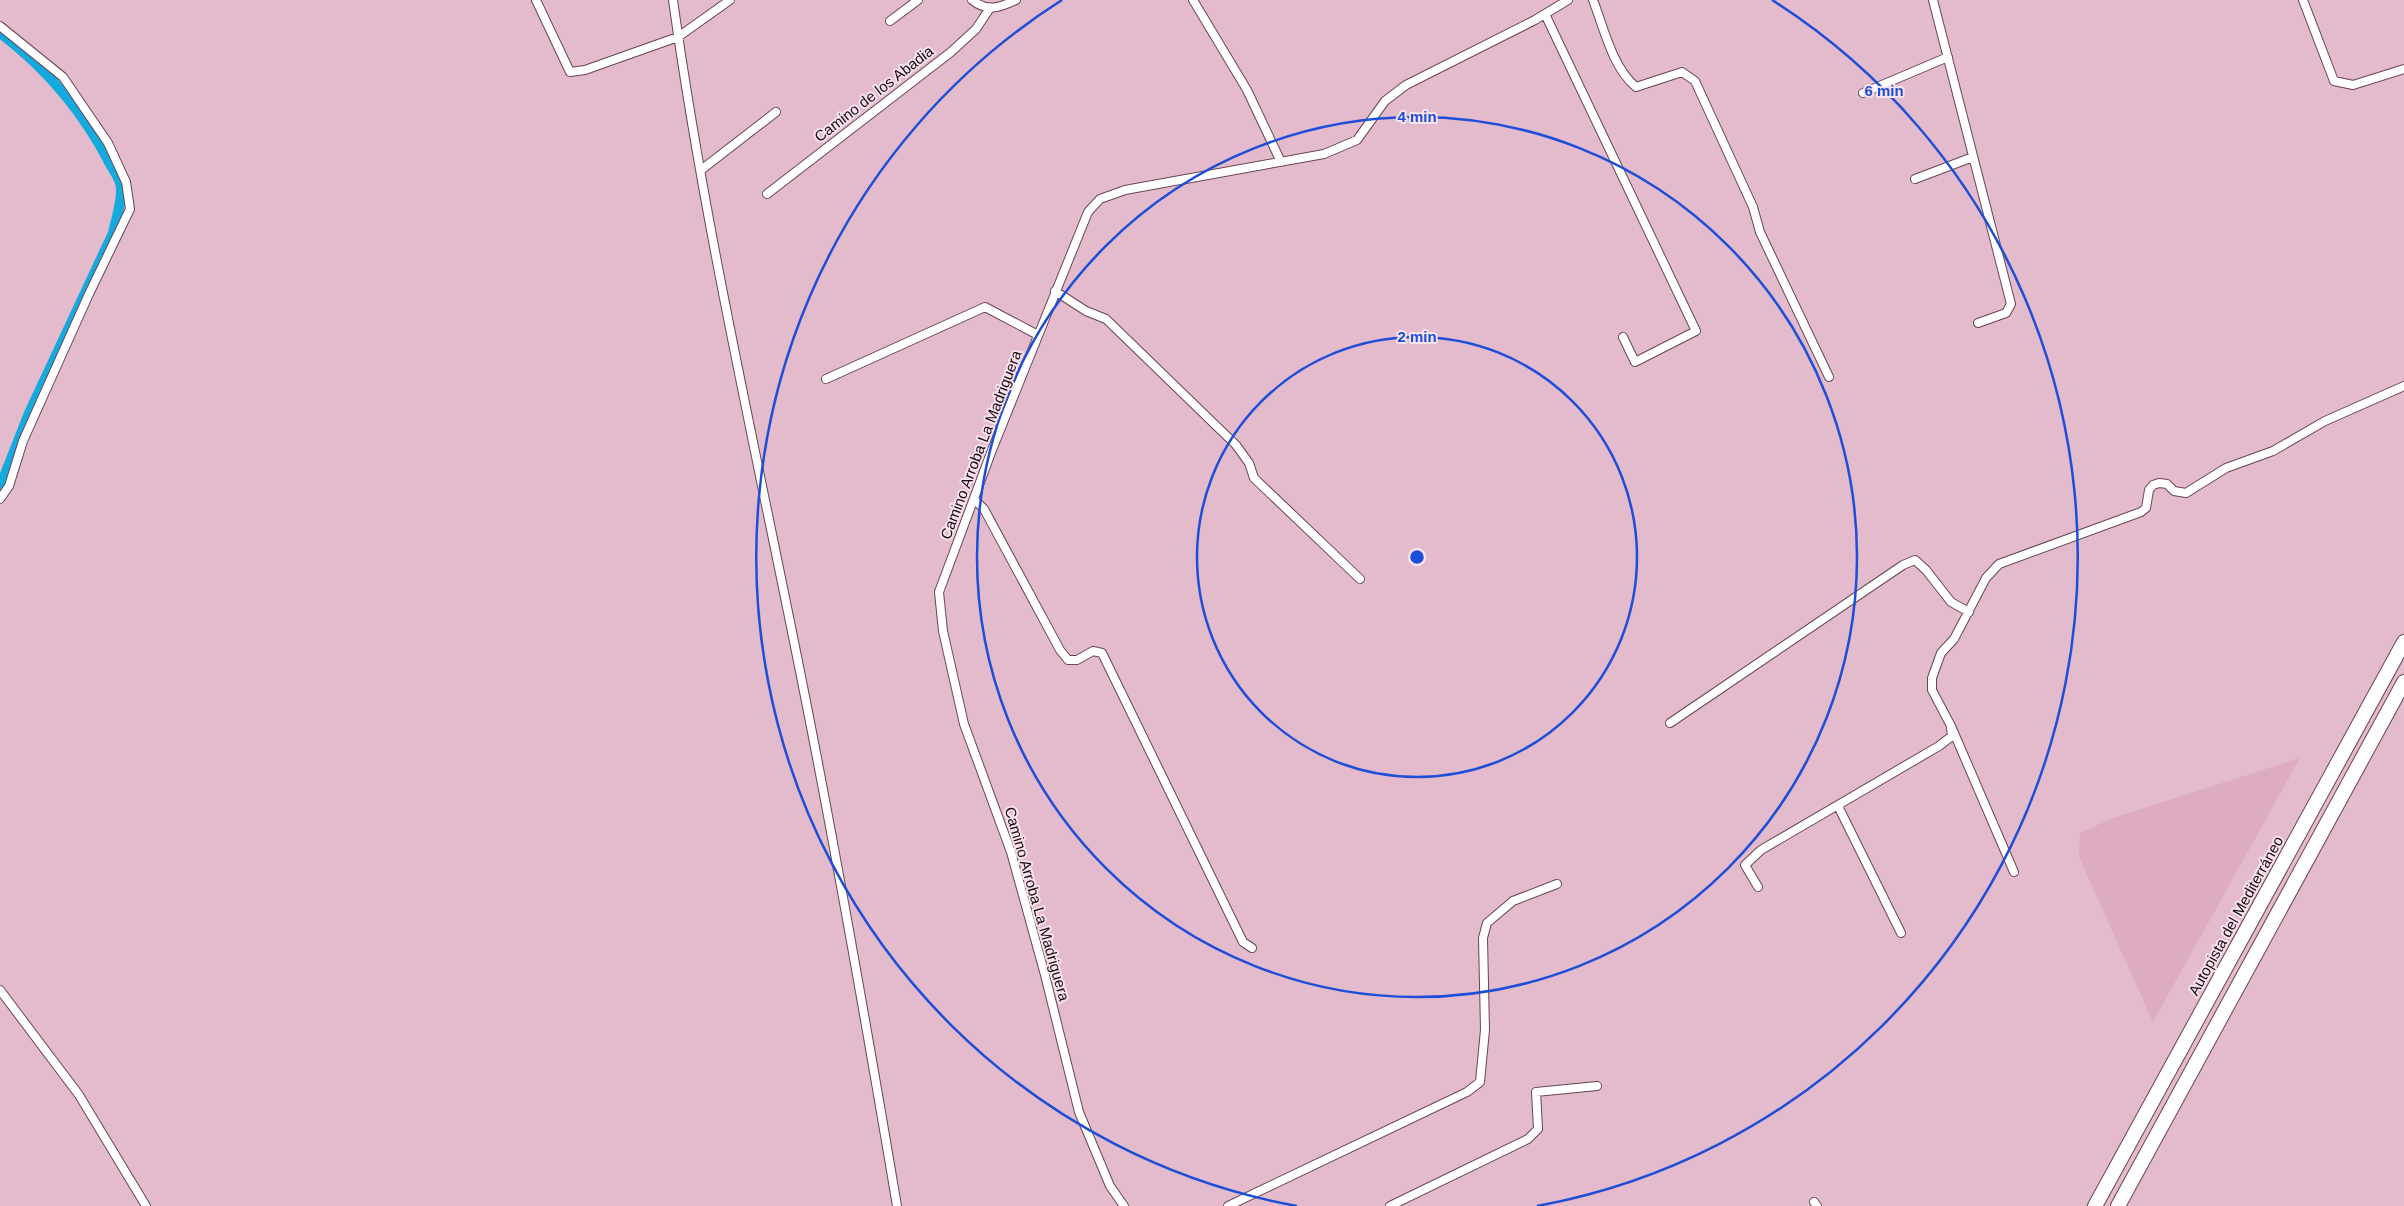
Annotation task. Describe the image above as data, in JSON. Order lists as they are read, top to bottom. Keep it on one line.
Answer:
{"streets":{"highway":["Autopista del Mediterráneo"],"street":["Camino de los Abadia","Camino Arroba La Madriguera"]},"rings":["6 min","4 min","2 min"]}
